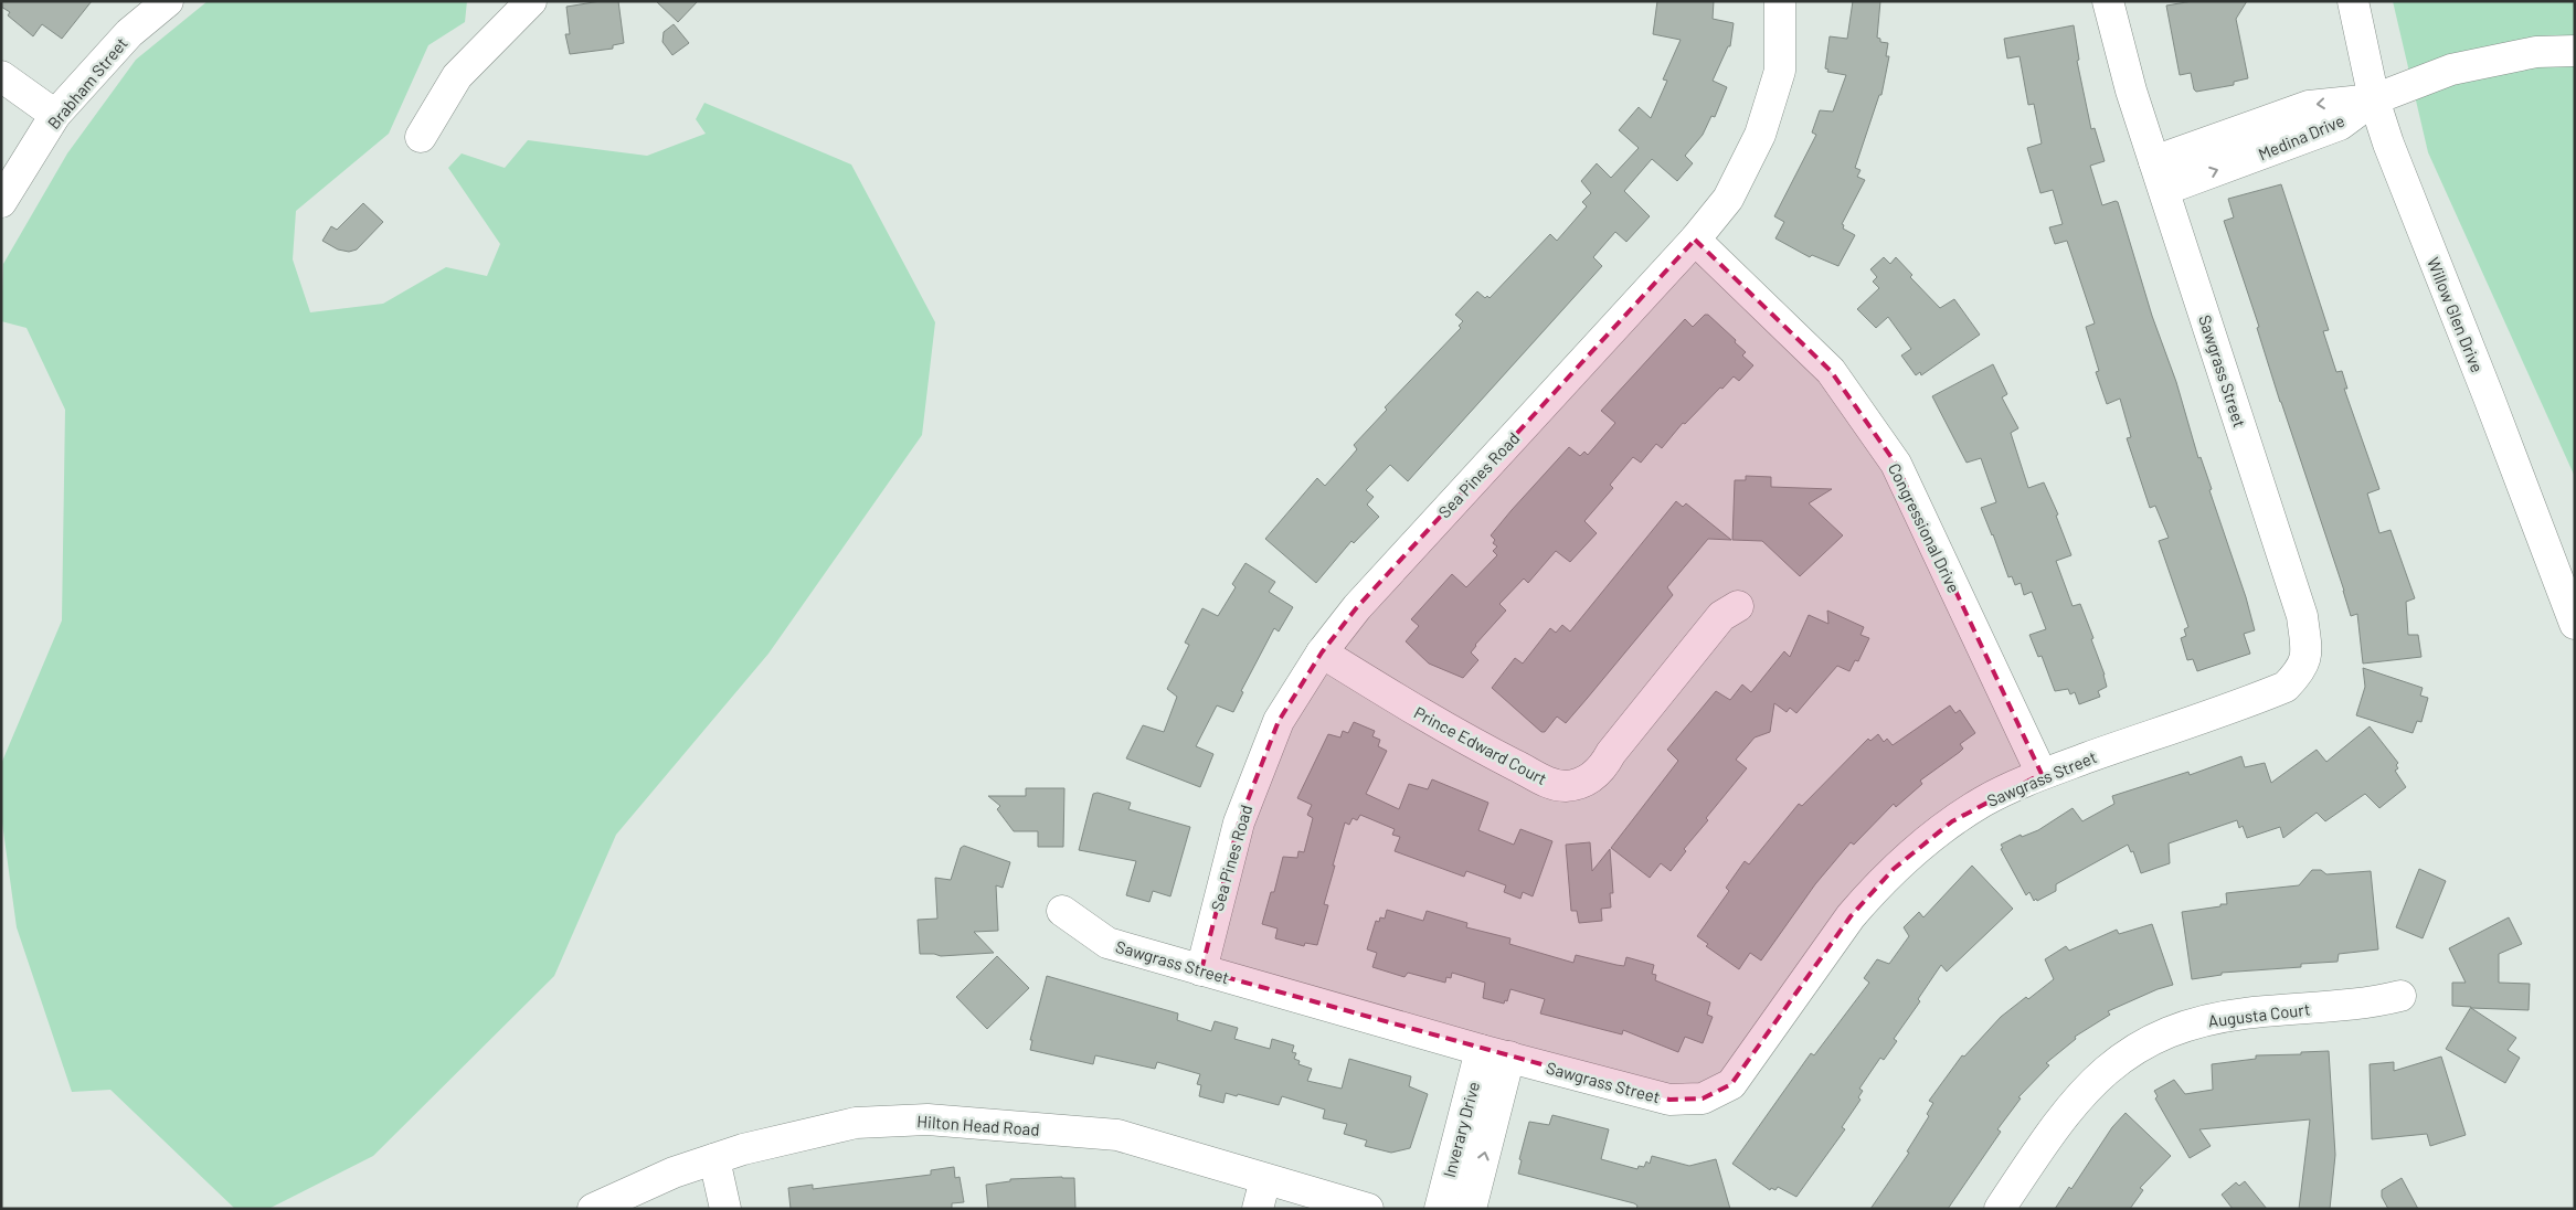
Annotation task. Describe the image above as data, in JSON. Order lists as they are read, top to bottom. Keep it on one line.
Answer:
{"streets":{"street":["Brabham Street","Medina Drive","Willow Glen Drive","Sawgrass Street","Sea Pines Road","Congressional Drive","Prince Edward Court","Augusta Court","Hilton Head Road","Inverary Drive"]},"crossings":[["Medina Drive","Willow Glen Drive"],["Medina Drive","Sawgrass Street"],["Sawgrass Street","Sea Pines Road"],["Sawgrass Street","Congressional Drive"],["Sawgrass Street","Inverary Drive"],["Sea Pines Road","Congressional Drive"],["Sea Pines Road","Prince Edward Court"]]}
